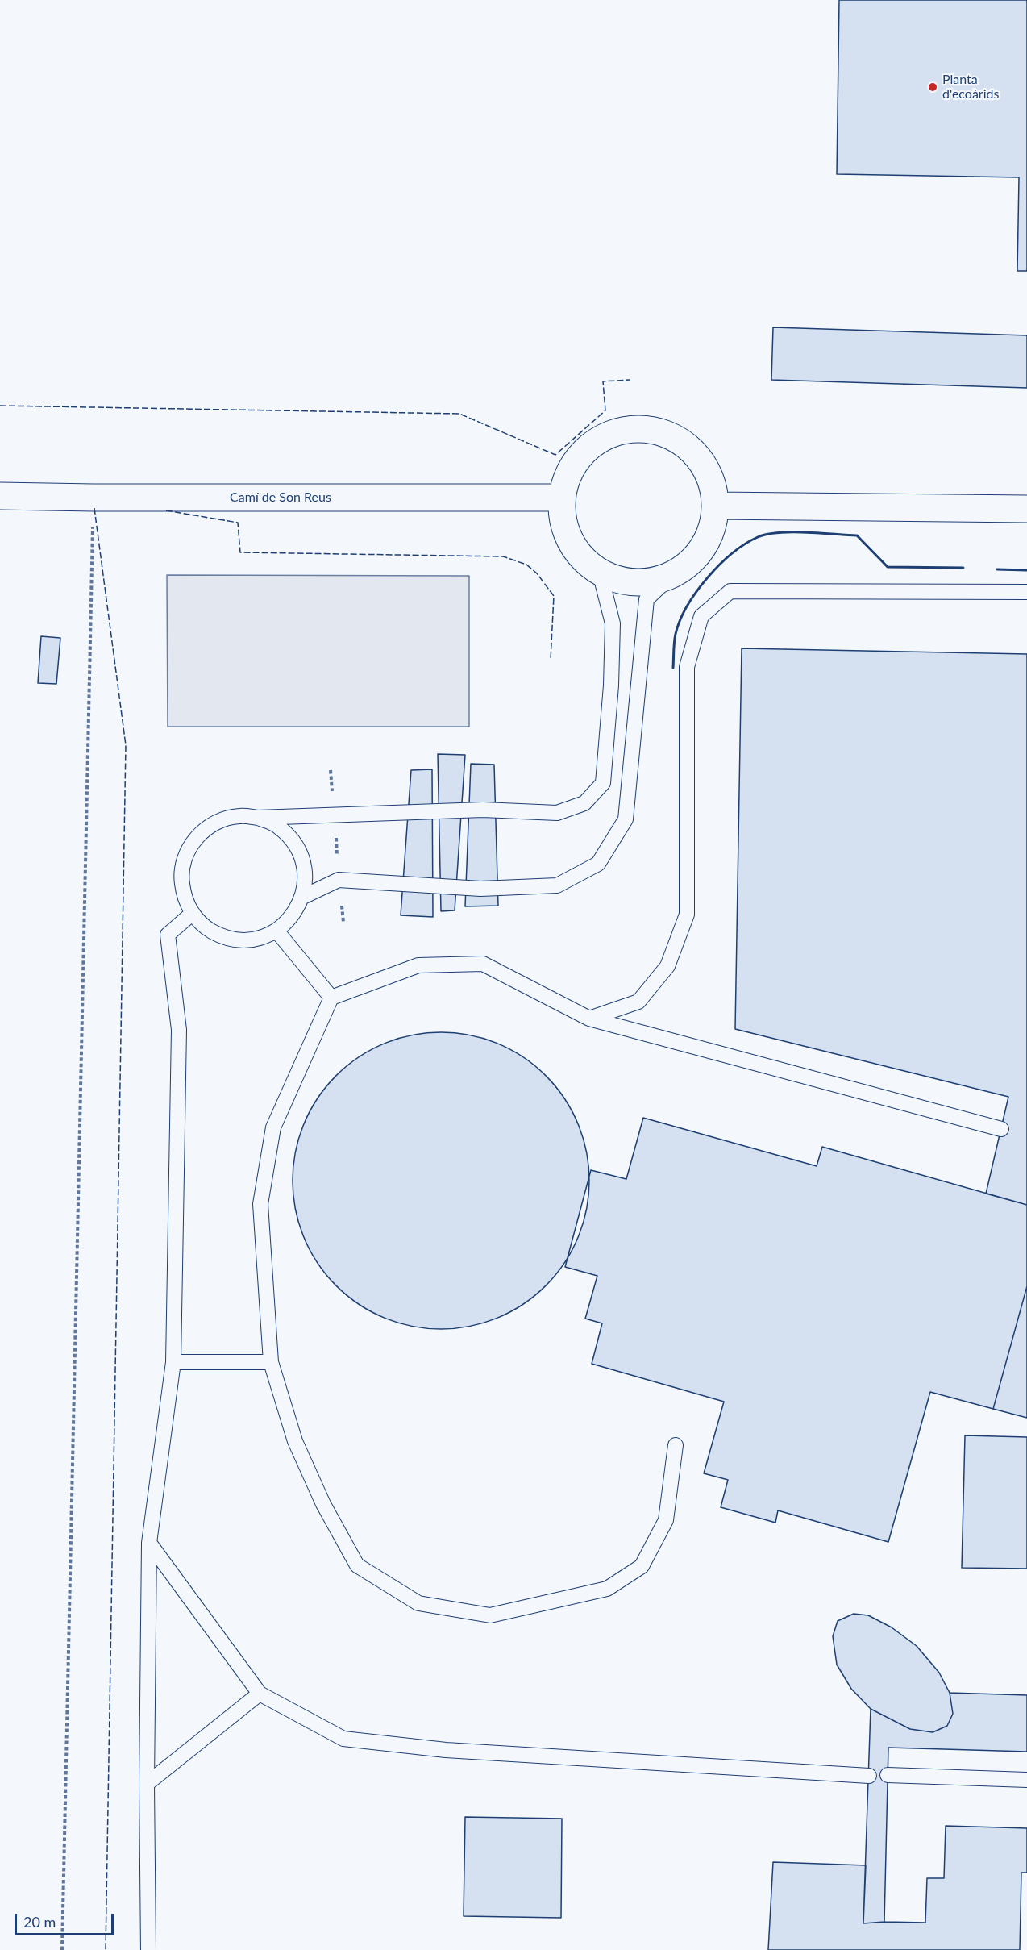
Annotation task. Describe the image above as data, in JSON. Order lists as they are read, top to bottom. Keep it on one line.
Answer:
{"streets":{"street":["Camí de Son Reus"]},"places":["Planta d'ecoàrids"],"scale_bar":"20 m"}
